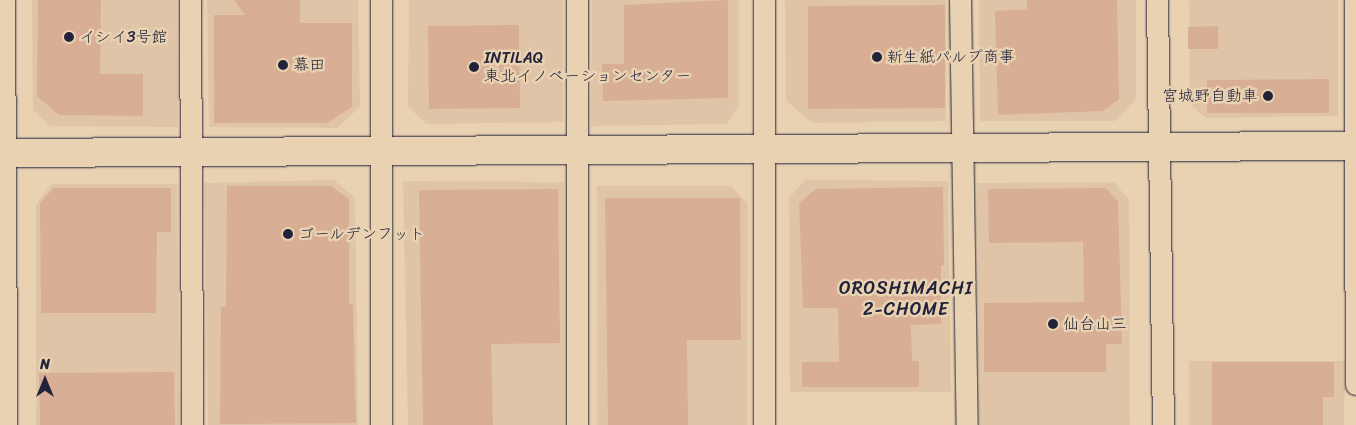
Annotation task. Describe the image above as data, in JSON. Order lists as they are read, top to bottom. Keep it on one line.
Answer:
{"districts":["OROSHIMACHI 2-CHOME"],"places":["イシイ3号館","新生紙パルプ商事","幕田","INTILAQ 東北イノベーションセンター","宮城野自動車","ゴールデンフット","仙台山三"],"north":"top"}
